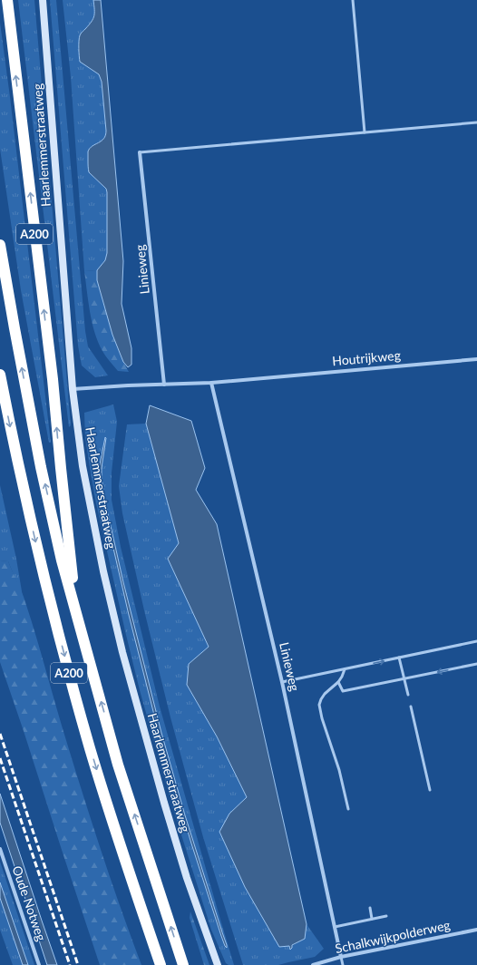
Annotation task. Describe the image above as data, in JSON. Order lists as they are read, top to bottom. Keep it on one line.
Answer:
{"streets":{"highway":["A200"],"main road":["Haarlemmerstraatweg"],"street":["Linieweg","Houtrijkweg","Oude Notweg","Schalkwijkpolderweg"]},"crossings":[["Linieweg","Houtrijkweg"],["Linieweg","Schalkwijkpolderweg"]]}
